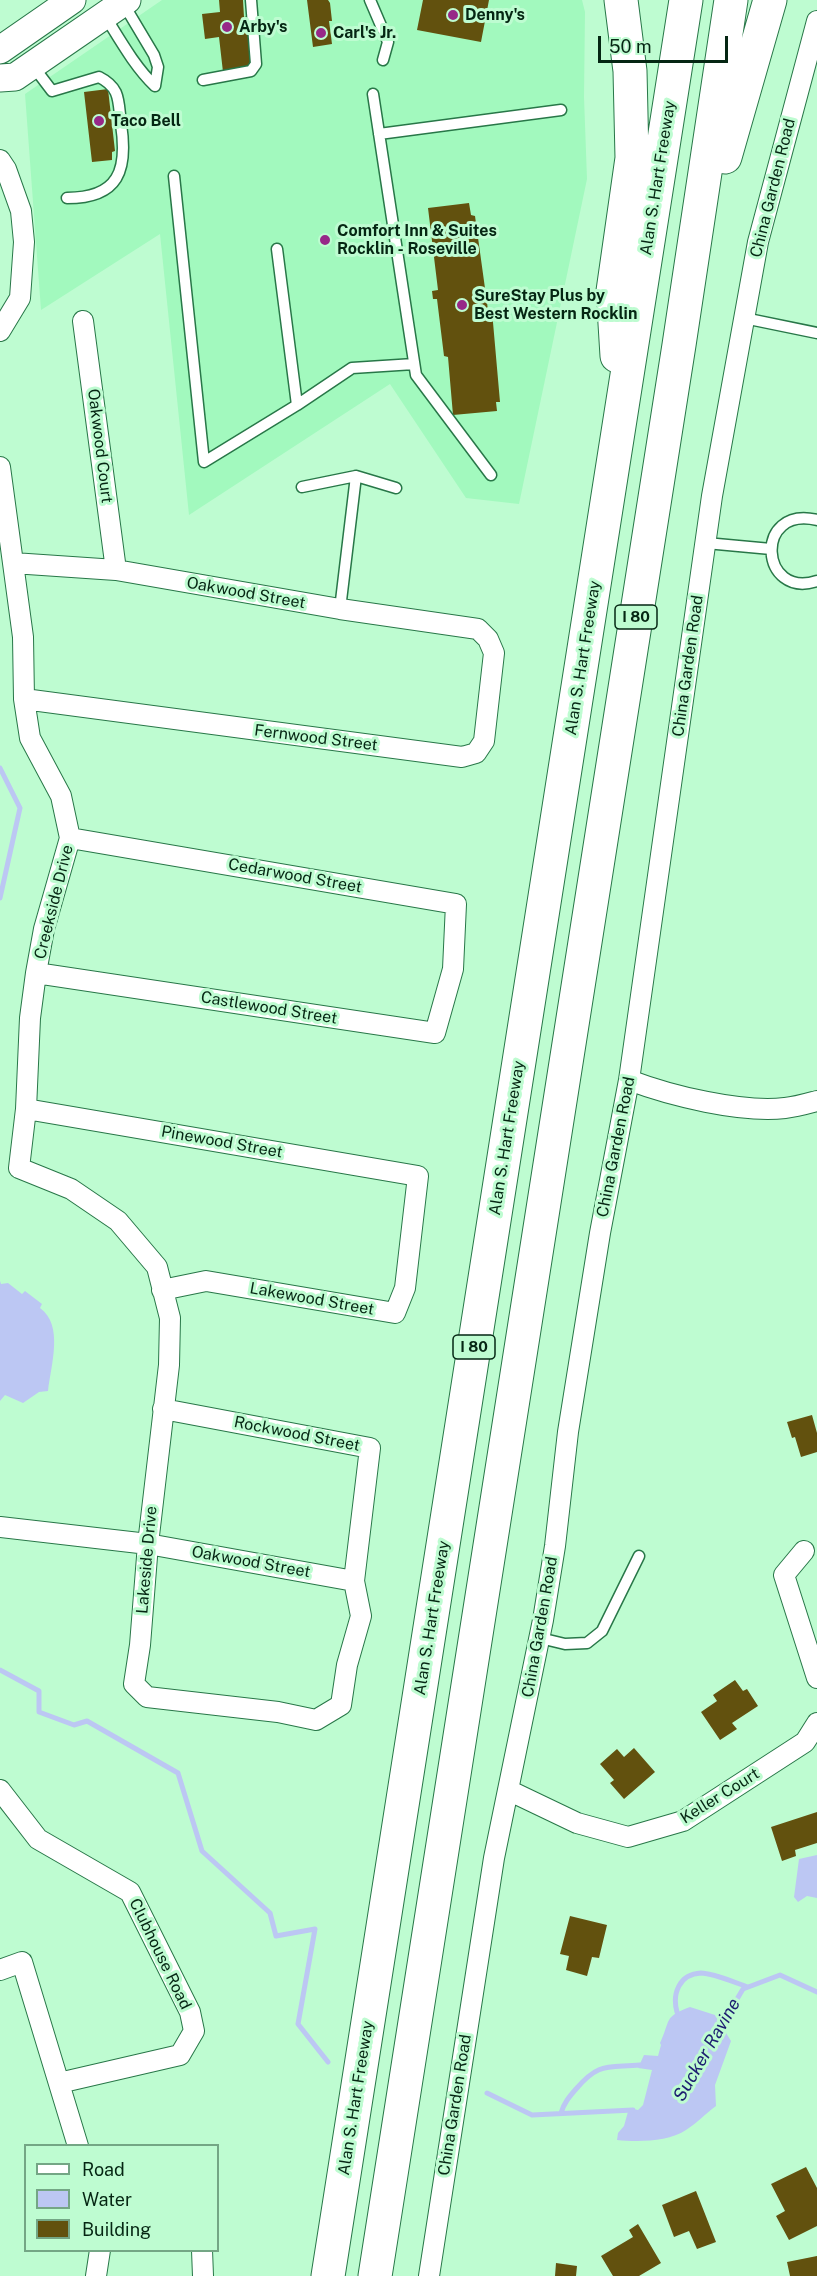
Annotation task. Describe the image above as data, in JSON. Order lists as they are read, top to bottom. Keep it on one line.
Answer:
{"streets":{"highway":["Alan S. Hart Freeway","I 80"],"street":["China Garden Road","Oakwood Court","Oakwood Street","Fernwood Street","Cedarwood Street","Creekside Drive","Castlewood Street","Pinewood Street","Lakewood Street","Rockwood Street","Lakeside Drive","Keller Court","Clubhouse Road"]},"crossings":[["China Garden Road","Keller Court"],["Oakwood Court","Oakwood Street"],["Oakwood Street","Fernwood Street"],["Oakwood Street","Creekside Drive"],["Oakwood Street","Rockwood Street"],["Oakwood Street","Lakeside Drive"],["Fernwood Street","Creekside Drive"],["Cedarwood Street","Creekside Drive"],["Cedarwood Street","Castlewood Street"],["Creekside Drive","Castlewood Street"],["Creekside Drive","Pinewood Street"],["Creekside Drive","Lakeside Drive"],["Pinewood Street","Lakewood Street"],["Lakewood Street","Lakeside Drive"],["Rockwood Street","Lakeside Drive"]],"water":["Sucker Ravine"],"places":["Denny's","Arby's","Carl's Jr.","Taco Bell","Comfort Inn & Suites Rocklin - Roseville","SureStay Plus by Best Western Rocklin"],"legend":["Road","Water","Building"],"scale_bar":"50 m"}
